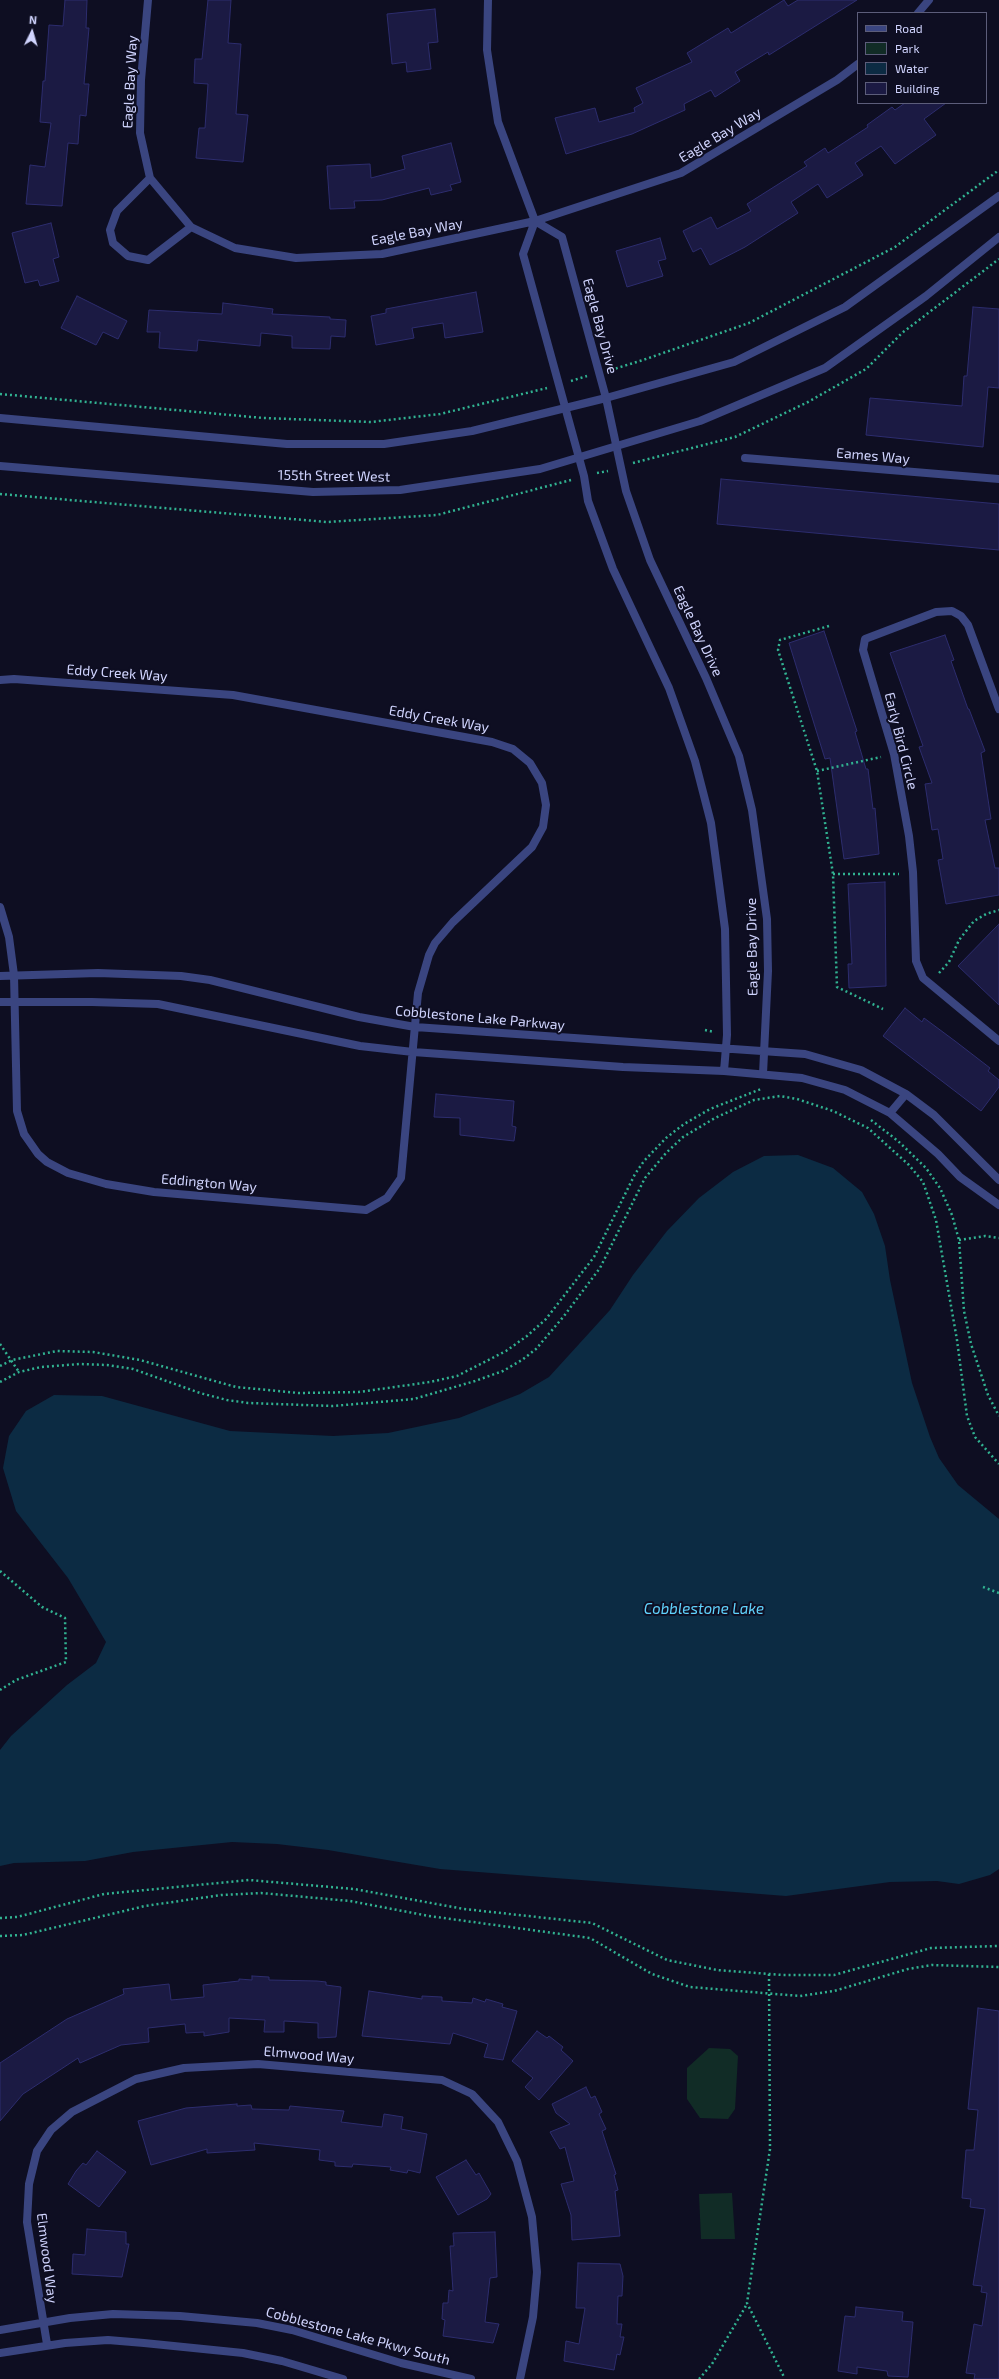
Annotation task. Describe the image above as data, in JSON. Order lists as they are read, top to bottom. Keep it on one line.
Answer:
{"streets":{"street":["Eagle Bay Way","Eagle Bay Drive","Eames Way","155th Street West","Eddy Creek Way","Early Bird Circle","Cobblestone Lake Parkway","Eddington Way","Elmwood Way","Cobblestone Lake Pkwy South"]},"crossings":[["Eagle Bay Way","Eagle Bay Drive"],["Eagle Bay Drive","155th Street West"],["Eagle Bay Drive","Cobblestone Lake Parkway"],["Eddy Creek Way","Cobblestone Lake Parkway"],["Eddy Creek Way","Eddington Way"],["Elmwood Way","Cobblestone Lake Pkwy South"]],"water":["Cobblestone Lake"],"legend":["Road","Park","Water","Building"],"north":"top"}
